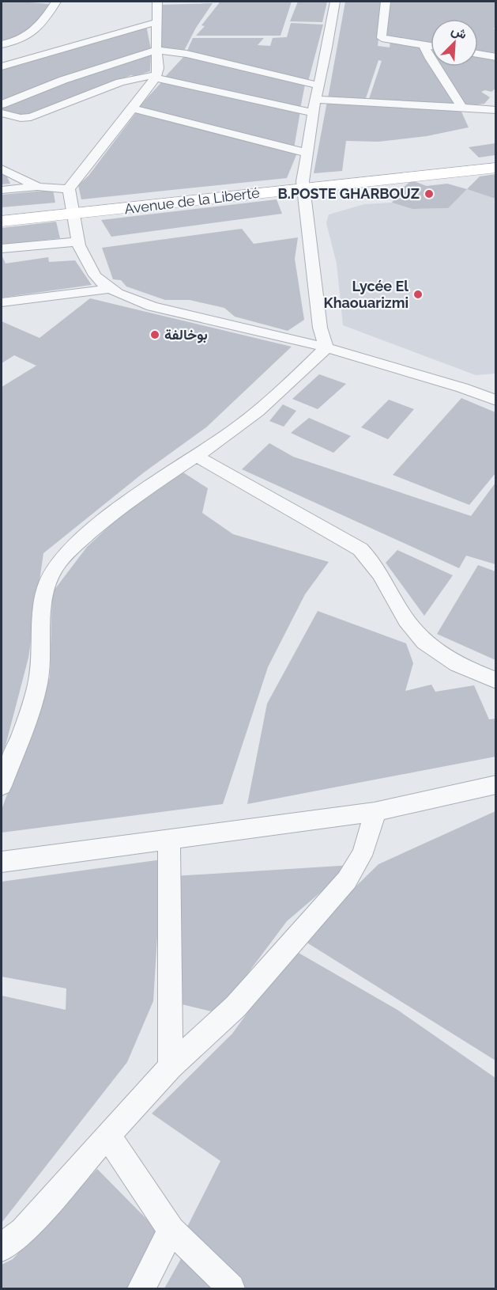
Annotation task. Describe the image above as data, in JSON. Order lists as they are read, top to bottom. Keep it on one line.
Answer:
{"streets":{"street":["Avenue de la Liberté"]},"places":["B.POSTE GHARBOUZ","Lycée El Khaouarizmi","بوخالفة"],"north":"top right"}
